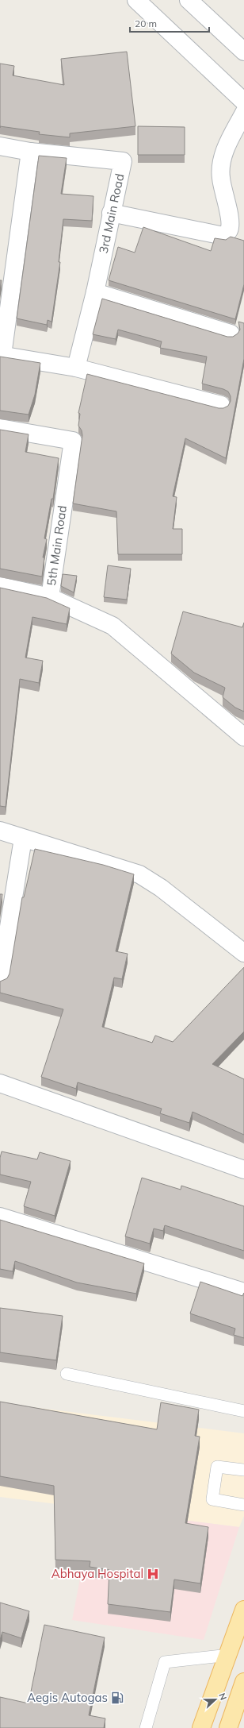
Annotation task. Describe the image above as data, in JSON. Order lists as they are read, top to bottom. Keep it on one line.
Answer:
{"streets":{"street":["3rd Main Road","5th Main Road"]},"places":{"hospital":["Abhaya Hospital"],"fuel station":["Aegis Autogas"]},"scale_bar":"20 m","north":"right"}
